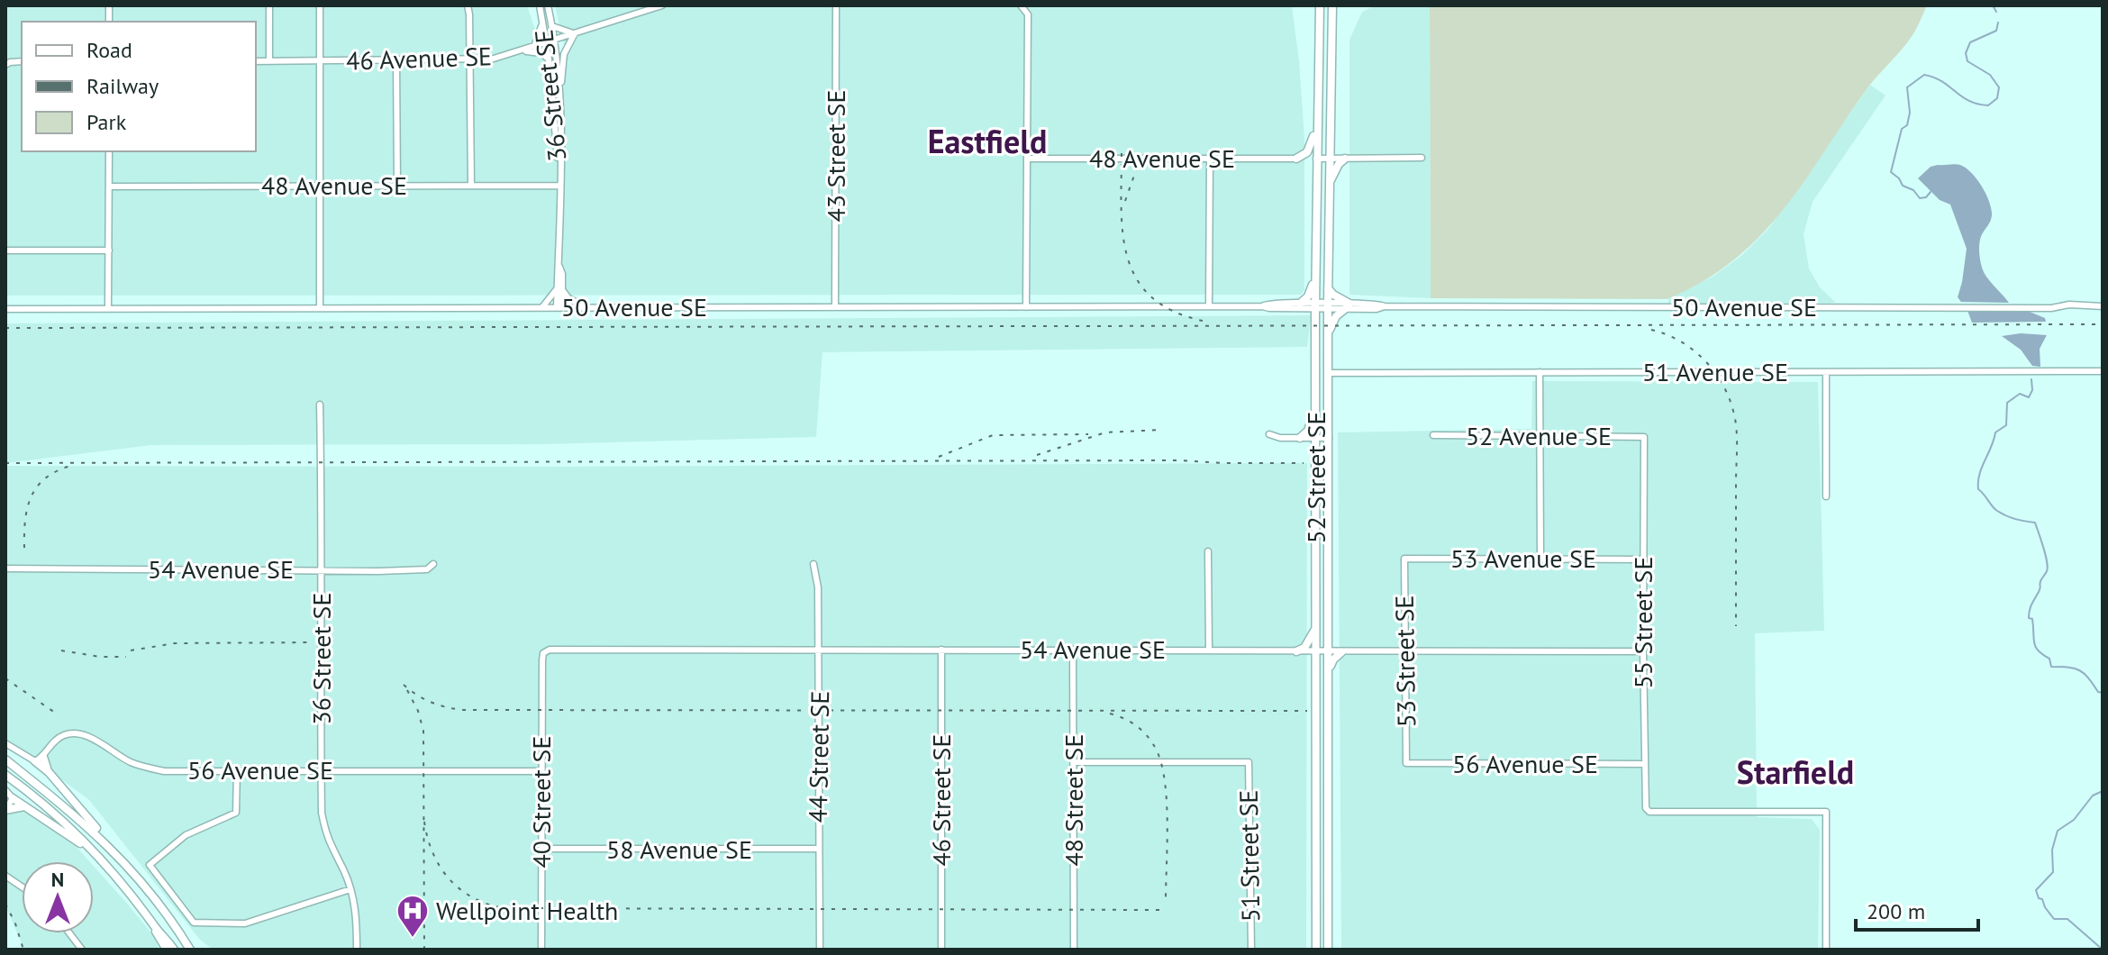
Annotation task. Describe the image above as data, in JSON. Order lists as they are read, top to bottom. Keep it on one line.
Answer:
{"streets":{"main road":["52 Street SE"],"street":["46 Avenue SE","36 Street SE","43 Street SE","48 Avenue SE","50 Avenue SE","51 Avenue SE","52 Avenue SE","53 Avenue SE","54 Avenue SE","55 Street SE","53 Street SE","44 Street SE","56 Avenue SE","46 Street SE","48 Street SE","40 Street SE","58 Avenue SE","51 Street SE"]},"crossings":[["46 Avenue SE","36 Street SE"],["36 Street SE","48 Avenue SE"],["36 Street SE","50 Avenue SE"],["36 Street SE","54 Avenue SE"],["36 Street SE","56 Avenue SE"],["43 Street SE","50 Avenue SE"],["50 Avenue SE","52 Street SE"],["51 Avenue SE","52 Street SE"],["52 Avenue SE","55 Street SE"],["52 Street SE","54 Avenue SE"],["53 Avenue SE","55 Street SE"],["53 Avenue SE","53 Street SE"],["54 Avenue SE","55 Street SE"],["54 Avenue SE","53 Street SE"],["54 Avenue SE","44 Street SE"],["54 Avenue SE","46 Street SE"],["54 Avenue SE","48 Street SE"],["54 Avenue SE","40 Street SE"],["55 Street SE","56 Avenue SE"],["53 Street SE","56 Avenue SE"],["44 Street SE","58 Avenue SE"],["56 Avenue SE","40 Street SE"],["48 Street SE","51 Street SE"],["40 Street SE","58 Avenue SE"]],"districts":["Eastfield","Starfield"],"places":{"hospital":["Wellpoint Health"]},"legend":["Road","Railway","Park"],"scale_bar":"200 m","north":"top"}
